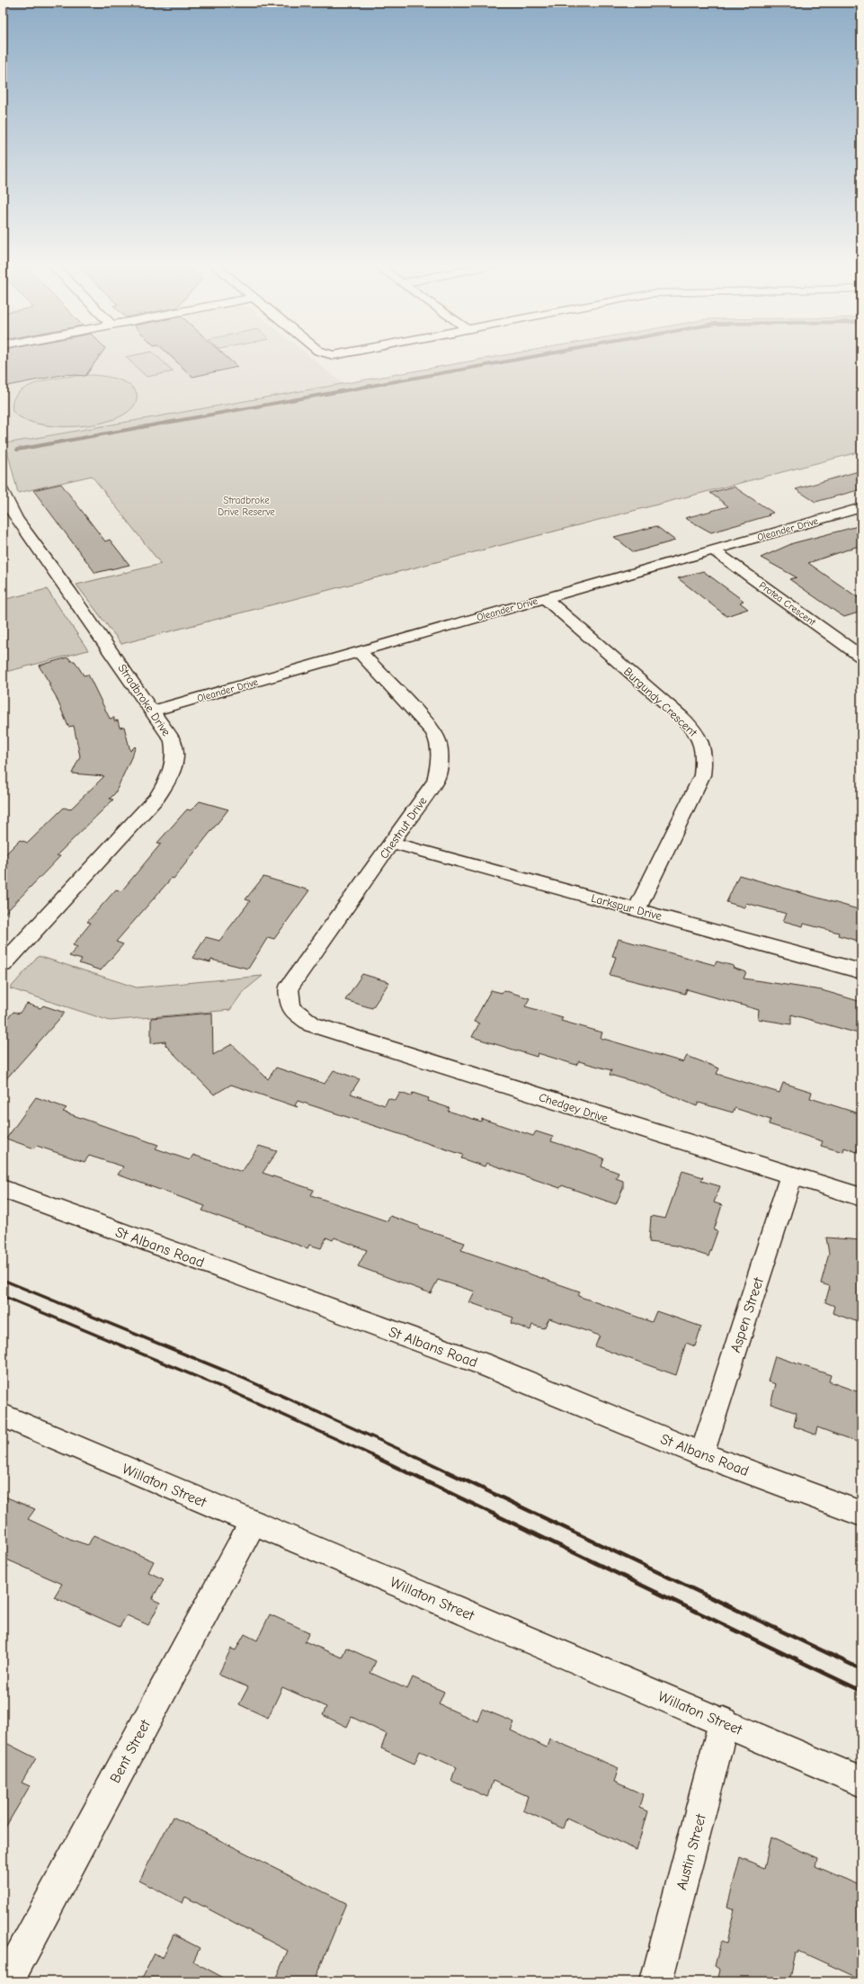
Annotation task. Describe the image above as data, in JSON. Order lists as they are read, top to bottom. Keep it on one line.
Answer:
{"streets":{"street":["Oleander Drive","Protea Crescent","Stradbroke Drive","Burgundy Crescent","Chestnut Drive","Larkspur Drive","Chedgey Drive","St Albans Road","Aspen Street","Willaton Street","Bent Street","Austin Street"]},"crossings":[["Oleander Drive","Protea Crescent"],["Oleander Drive","Stradbroke Drive"],["Oleander Drive","Burgundy Crescent"],["Oleander Drive","Chestnut Drive"],["Burgundy Crescent","Larkspur Drive"],["Chestnut Drive","Larkspur Drive"],["Chestnut Drive","Chedgey Drive"],["Chedgey Drive","Aspen Street"],["St Albans Road","Aspen Street"],["Willaton Street","Bent Street"],["Willaton Street","Austin Street"]],"parks":["Stradbroke Drive Reserve"]}
